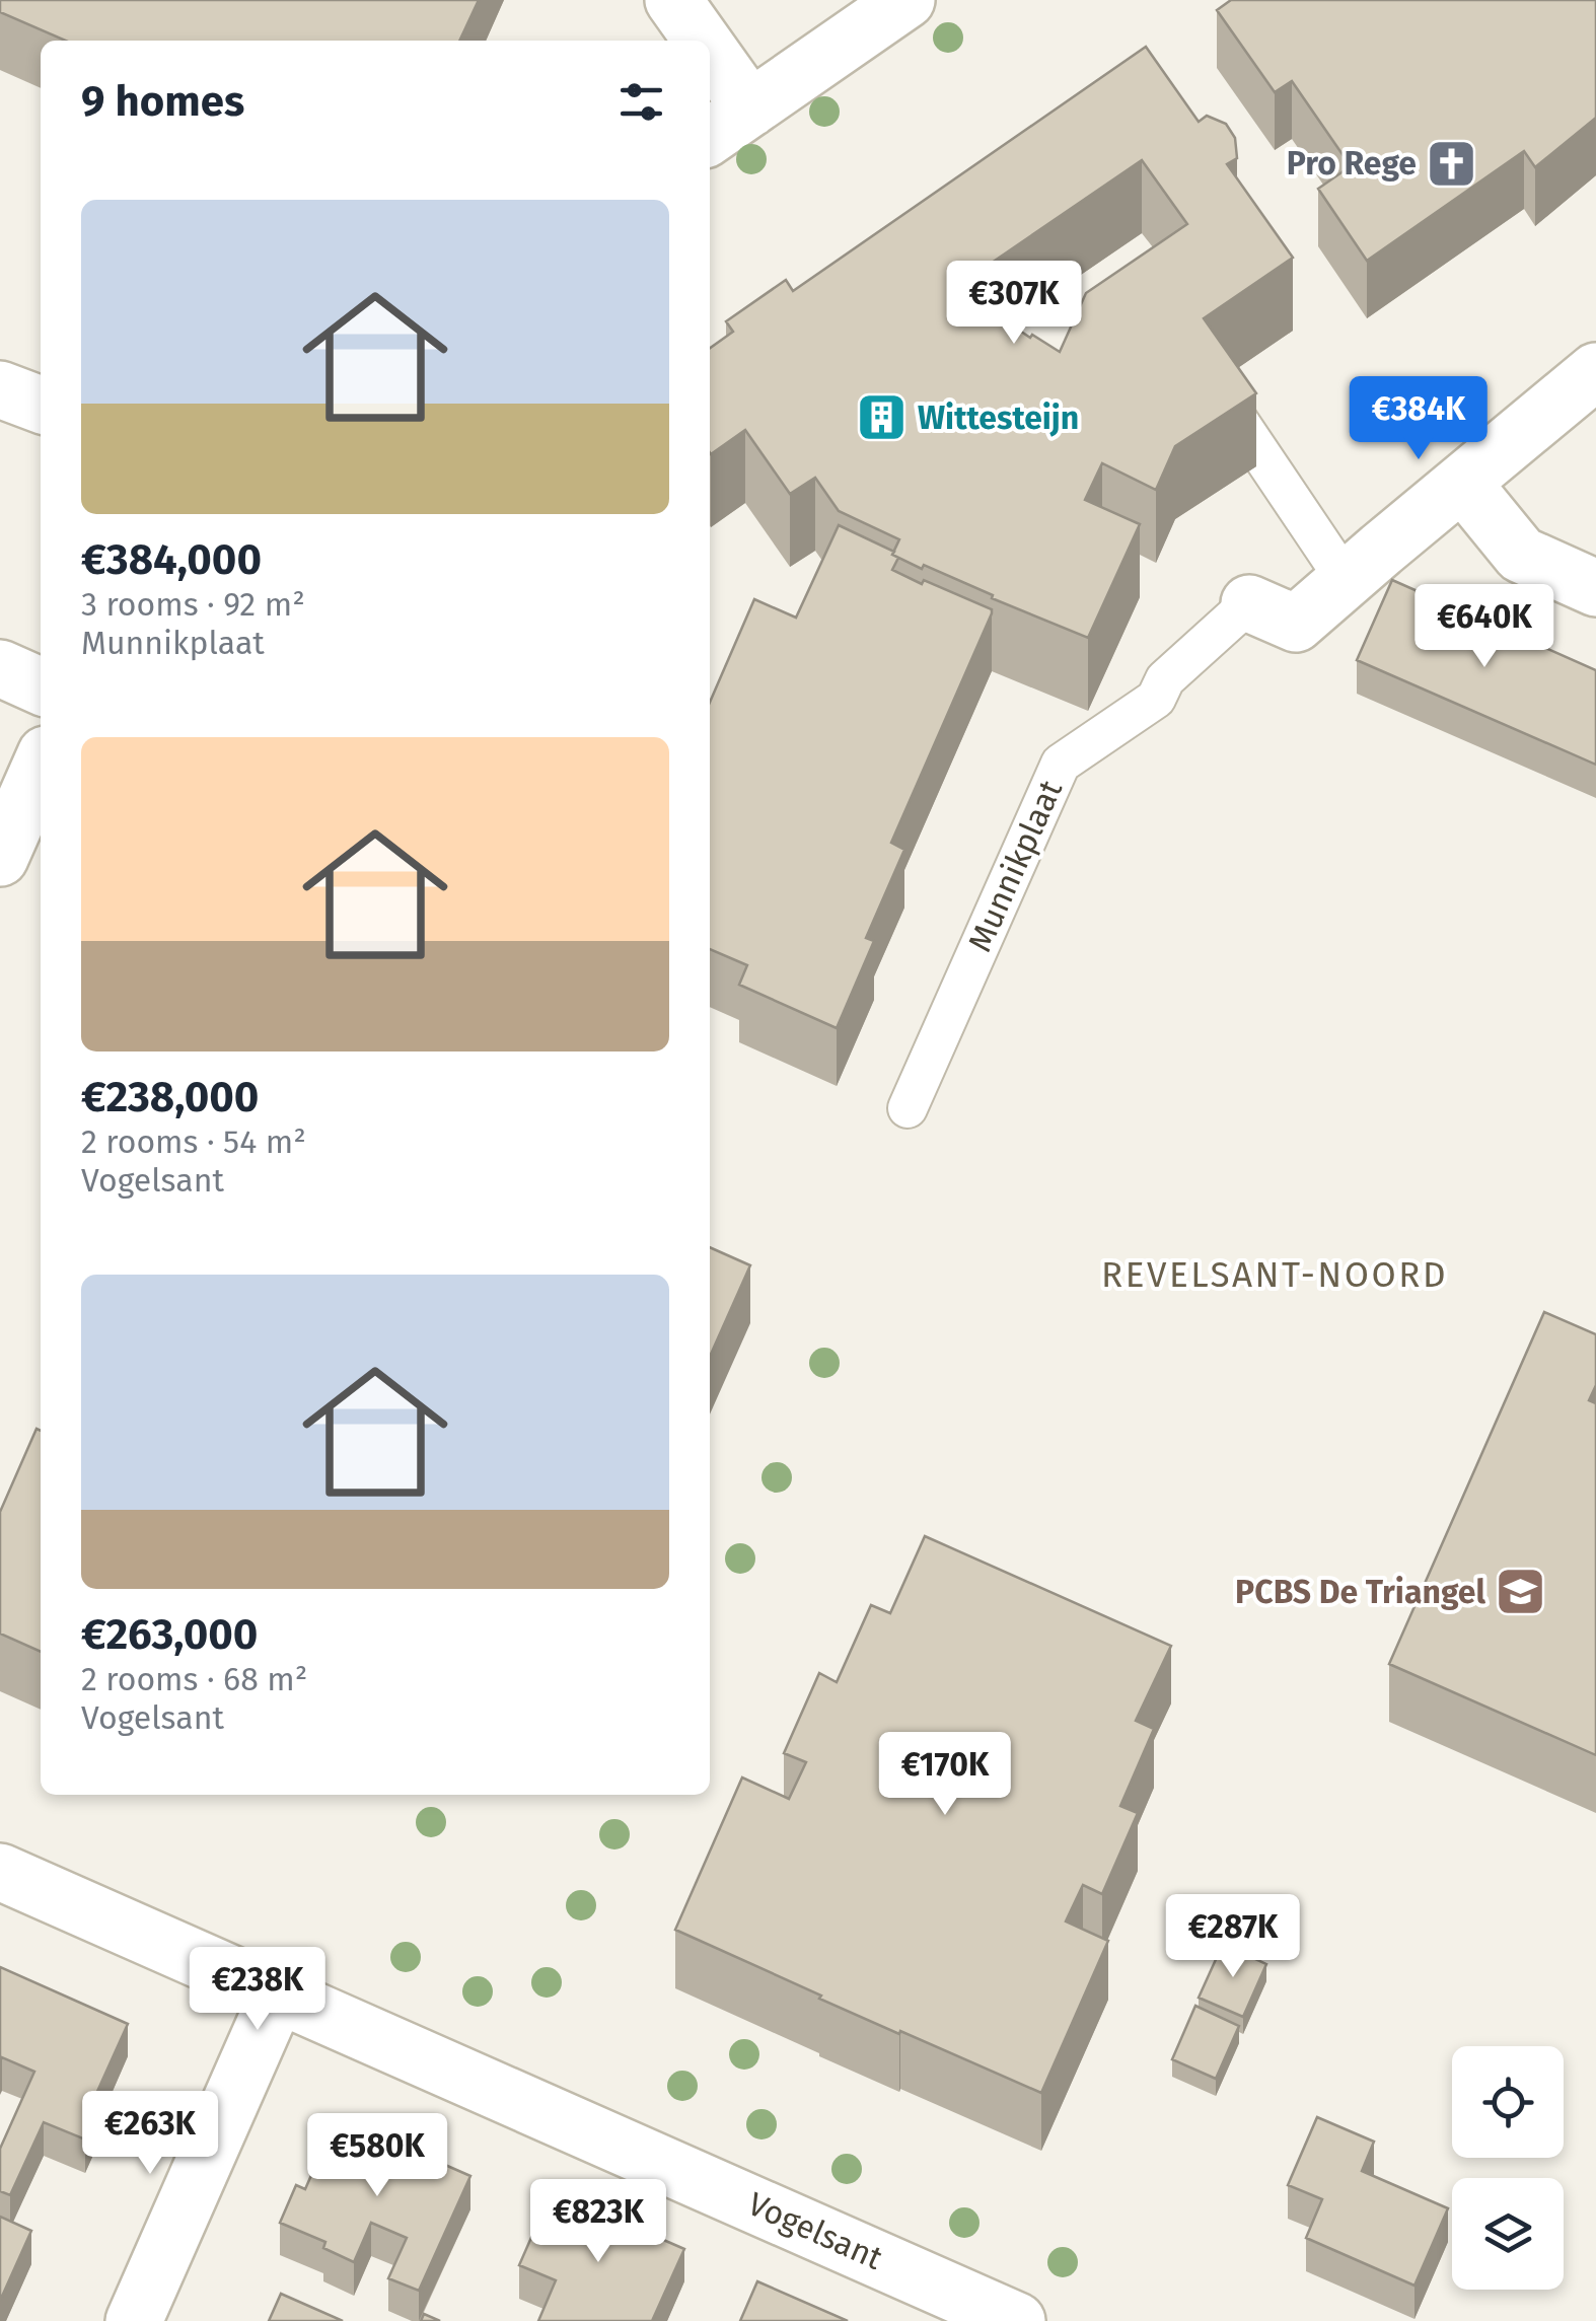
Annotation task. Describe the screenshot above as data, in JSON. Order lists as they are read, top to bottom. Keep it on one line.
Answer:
{"streets":{"street":["Munnikplaat","Vogelsant"]},"districts":["REVELSANT-NOORD"],"places":{"church":["Pro Rege"],"building":["Wittesteijn"],"school or university":["PCBS De Triangel"]},"page":{"heading":"9 homes","list":[{"name":"€384,000","note":"3 rooms · 92 m² · Munnikplaat"},{"name":"€238,000","note":"2 rooms · 54 m² · Vogelsant"},{"name":"€263,000","note":"2 rooms · 68 m² · Vogelsant"}],"price":["€307K","€384K","€640K","€170K","€287K","€238K","€263K","€580K","€823K"]}}
